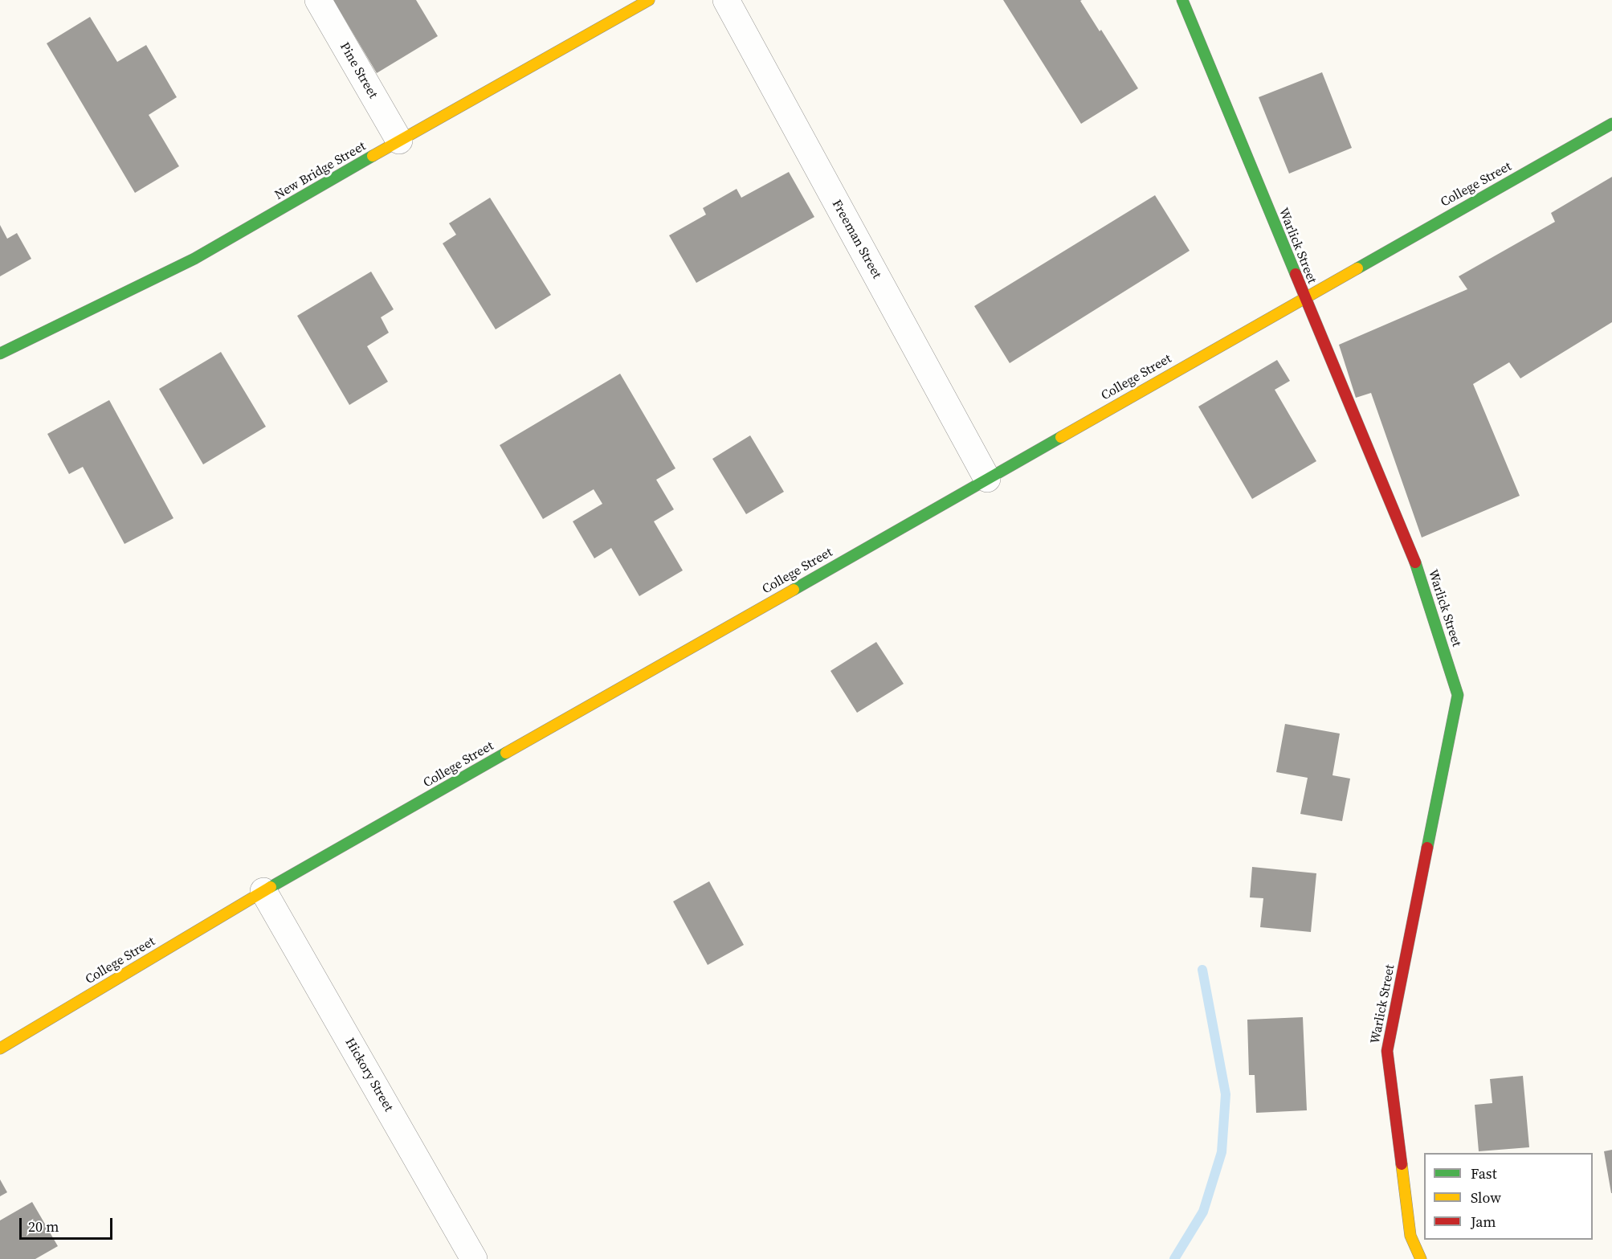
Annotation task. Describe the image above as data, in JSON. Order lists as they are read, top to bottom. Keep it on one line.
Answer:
{"streets":{"street":["Pine Street","New Bridge Street","College Street","Freeman Street","Warlick Street","Hickory Street"]},"crossings":[["Pine Street","New Bridge Street"],["College Street","Freeman Street"],["College Street","Warlick Street"],["College Street","Hickory Street"]],"legend":["Fast","Slow","Jam"],"scale_bar":"20 m"}
